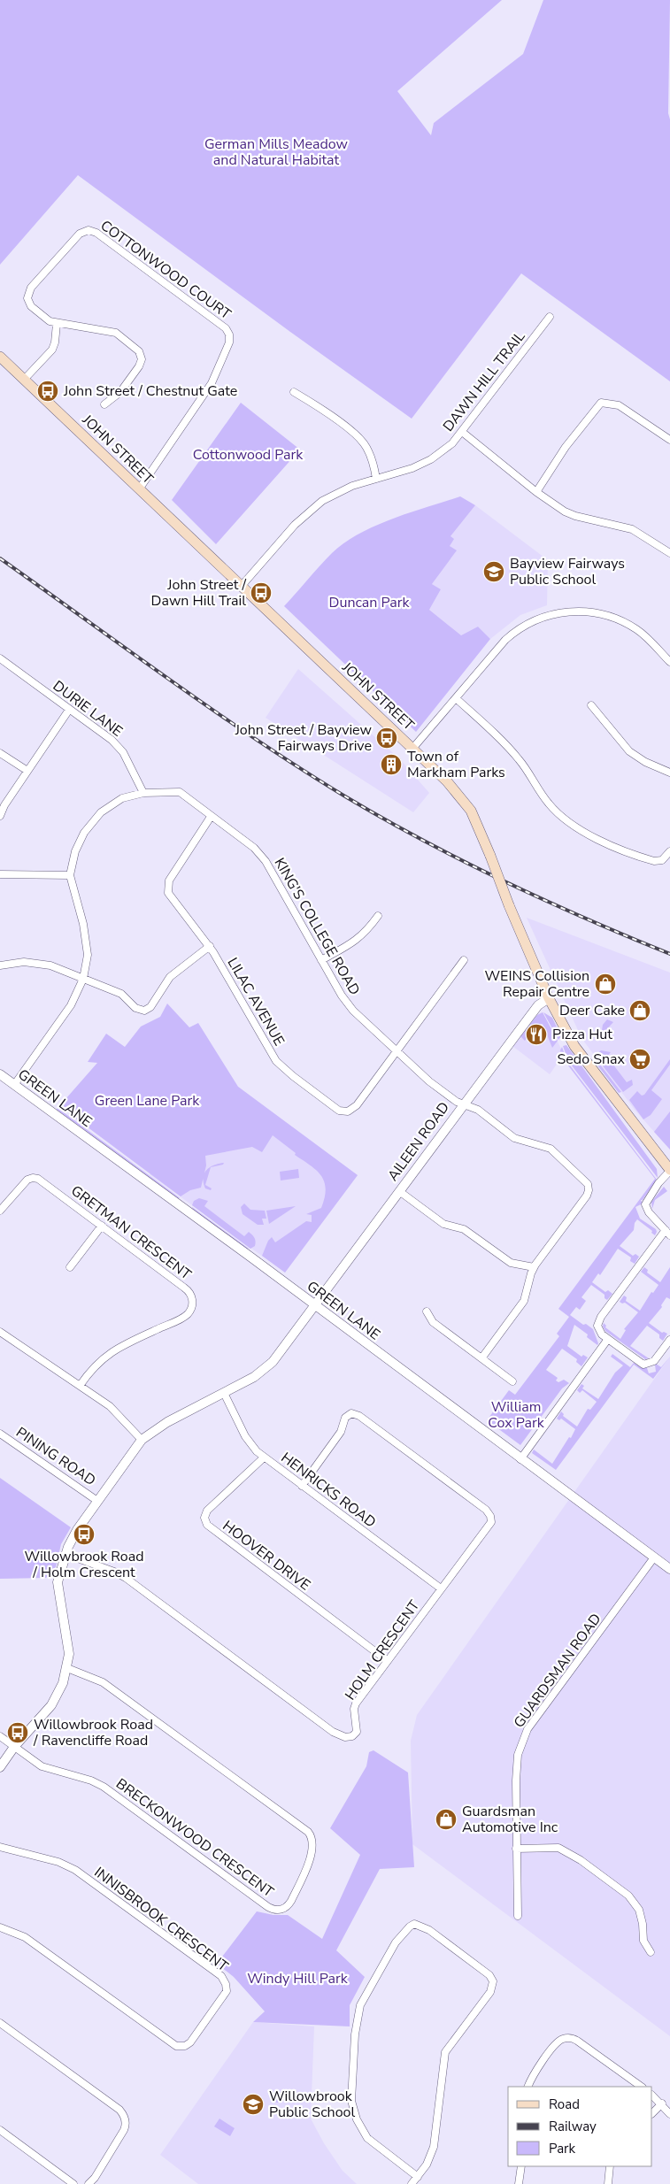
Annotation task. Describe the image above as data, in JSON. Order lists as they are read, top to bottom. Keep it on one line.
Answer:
{"streets":{"main road":["JOHN STREET"],"street":["COTTONWOOD COURT","DAWN HILL TRAIL","DURIE LANE","KING'S COLLEGE ROAD","LILAC AVENUE","GREEN LANE","AILEEN ROAD","GRETMAN CRESCENT","PINING ROAD","HENRICKS ROAD","HOOVER DRIVE","HOLM CRESCENT","GUARDSMAN ROAD","BRECKONWOOD CRESCENT","INNISBROOK CRESCENT"]},"crossings":[["COTTONWOOD COURT","JOHN STREET"],["DAWN HILL TRAIL","JOHN STREET"],["JOHN STREET","AILEEN ROAD"],["DURIE LANE","KING'S COLLEGE ROAD"],["KING'S COLLEGE ROAD","LILAC AVENUE"],["KING'S COLLEGE ROAD","GREEN LANE"],["KING'S COLLEGE ROAD","AILEEN ROAD"],["GREEN LANE","AILEEN ROAD"],["GREEN LANE","GUARDSMAN ROAD"],["AILEEN ROAD","PINING ROAD"],["AILEEN ROAD","HENRICKS ROAD"],["AILEEN ROAD","HOLM CRESCENT"],["AILEEN ROAD","BRECKONWOOD CRESCENT"],["HENRICKS ROAD","HOOVER DRIVE"],["HENRICKS ROAD","HOLM CRESCENT"],["HOOVER DRIVE","HOLM CRESCENT"]],"parks":["German Mills Meadow and Natural Habitat","Cottonwood Park","Duncan Park","Green Lane Park","William Cox Park","Windy Hill Park"],"places":{"bus stop":["John Street / Chestnut Gate","John Street / Dawn Hill Trail","John Street / Bayview Fairways Drive","Willowbrook Road / Holm Crescent","Willowbrook Road / Ravencliffe Road"],"school or university":["Bayview Fairways Public School","Willowbrook Public School"],"building":["Town of Markham Parks"],"shop":["WEINS Collision Repair Centre","Deer Cake","Guardsman Automotive Inc"],"restaurant":["Pizza Hut"],"supermarket":["Sedo Snax"]},"legend":["Road","Railway","Park"]}
